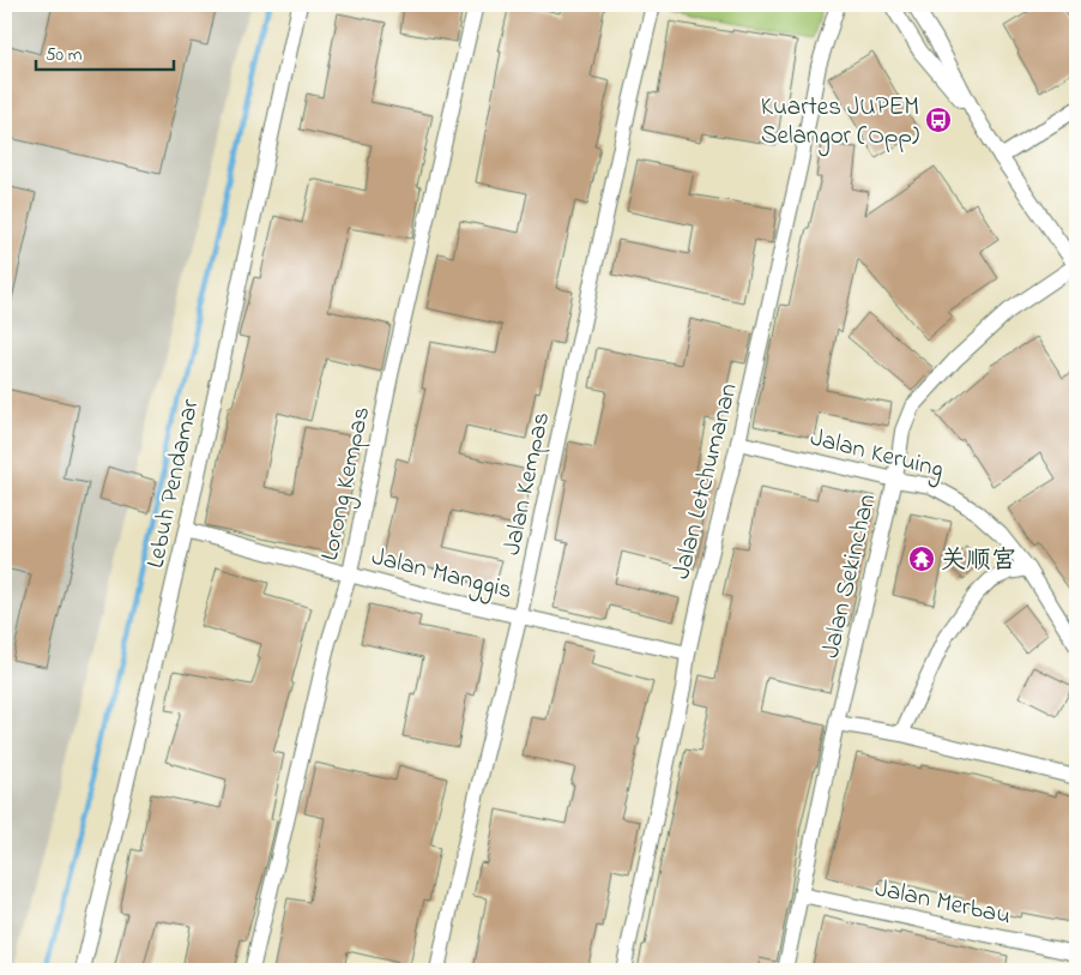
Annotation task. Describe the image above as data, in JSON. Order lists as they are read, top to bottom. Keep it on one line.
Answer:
{"streets":{"street":["Jalan Keruing","Jalan Letchumanan","Lebuh Pendamar","Lorong Kempas","Jalan Kempas","Jalan Manggis","Jalan Sekinchan","Jalan Merbau"]},"crossings":[["Jalan Keruing","Jalan Letchumanan"],["Jalan Keruing","Jalan Sekinchan"],["Jalan Letchumanan","Jalan Manggis"],["Lebuh Pendamar","Jalan Manggis"],["Lorong Kempas","Jalan Manggis"],["Jalan Kempas","Jalan Manggis"],["Jalan Sekinchan","Jalan Merbau"]],"places":{"bus stop":["Kuartes JUPEM Selangor (Opp)"],"temple":["关顺宫"]},"scale_bar":"50 m"}
